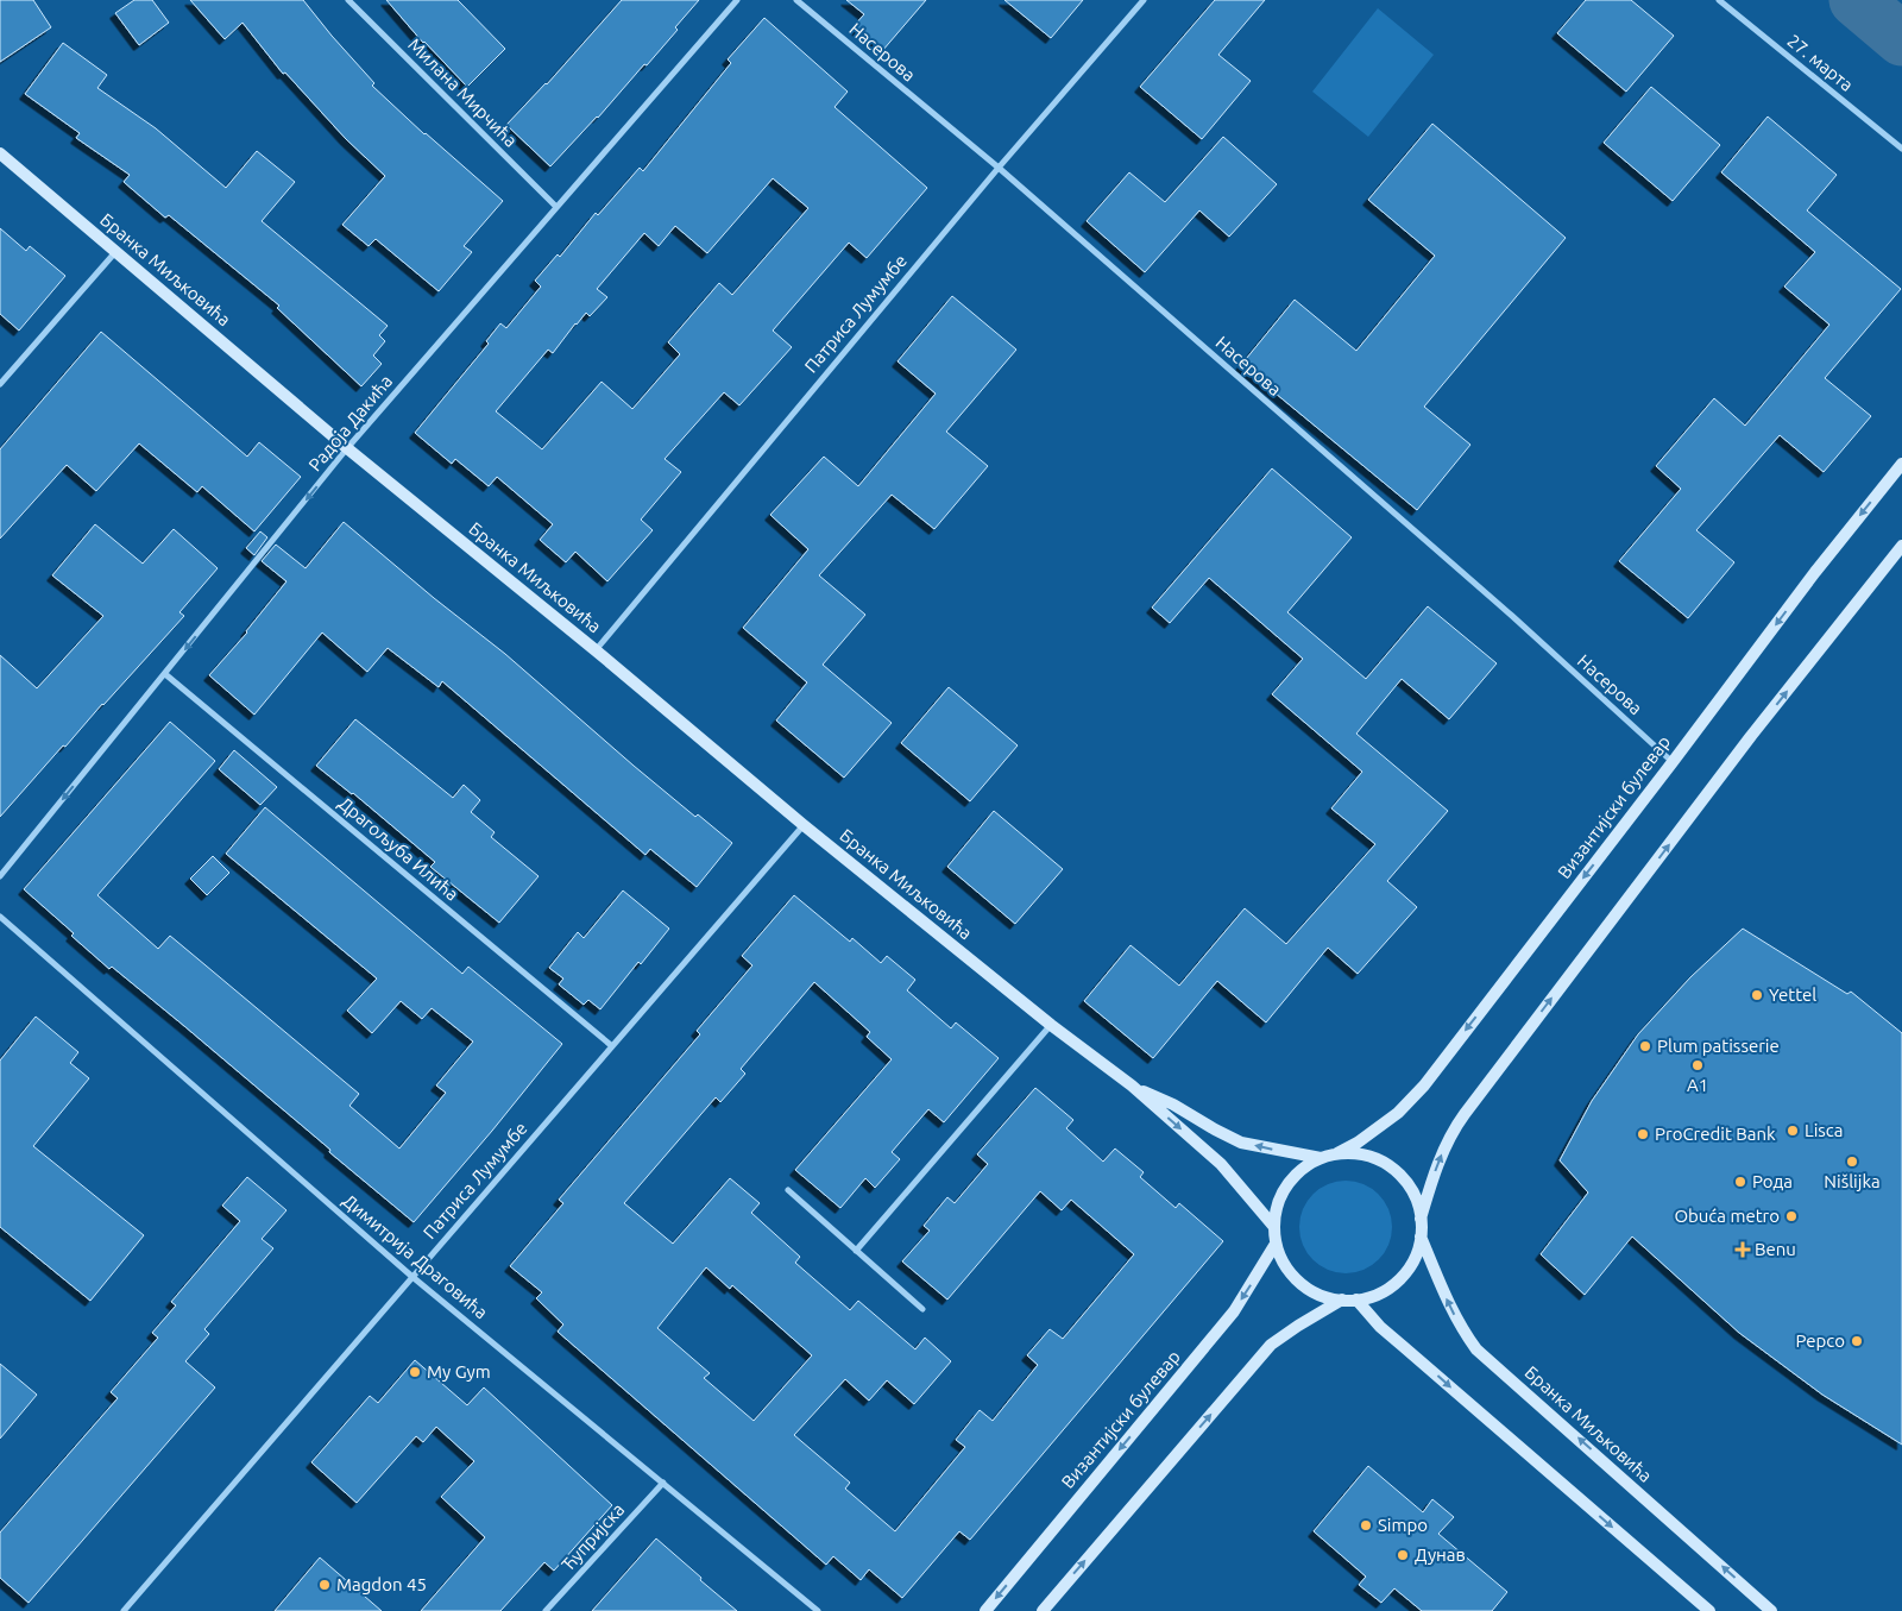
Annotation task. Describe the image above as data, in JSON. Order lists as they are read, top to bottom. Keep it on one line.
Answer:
{"streets":{"street":["Насерова","27. марта","Милана Мирчића","Бранка Миљковића","Патриса Лумумбе","Радоја Дакића","Византијски булевар","Драгољуба Илића","Димитрија Драговића","Ћупријска"]},"crossings":[["Насерова","Патриса Лумумбе"],["Насерова","Византијски булевар"],["Милана Мирчића","Радоја Дакића"],["Бранка Миљковића","Патриса Лумумбе"],["Бранка Миљковића","Радоја Дакића"],["Бранка Миљковића","Византијски булевар"],["Патриса Лумумбе","Драгољуба Илића"],["Патриса Лумумбе","Димитрија Драговића"],["Радоја Дакића","Драгољуба Илића"],["Димитрија Драговића","Ћупријска"]],"one_way":["Радоја Дакића"],"places":{"other":["Yettel","Plum patisserie","A1","Lisca","ProCredit Bank","Nišlijka","Рода","Obuća metro","Pepco","My Gym","Simpo","Дунав","Magdon 45"],"health":["Benu"]}}
